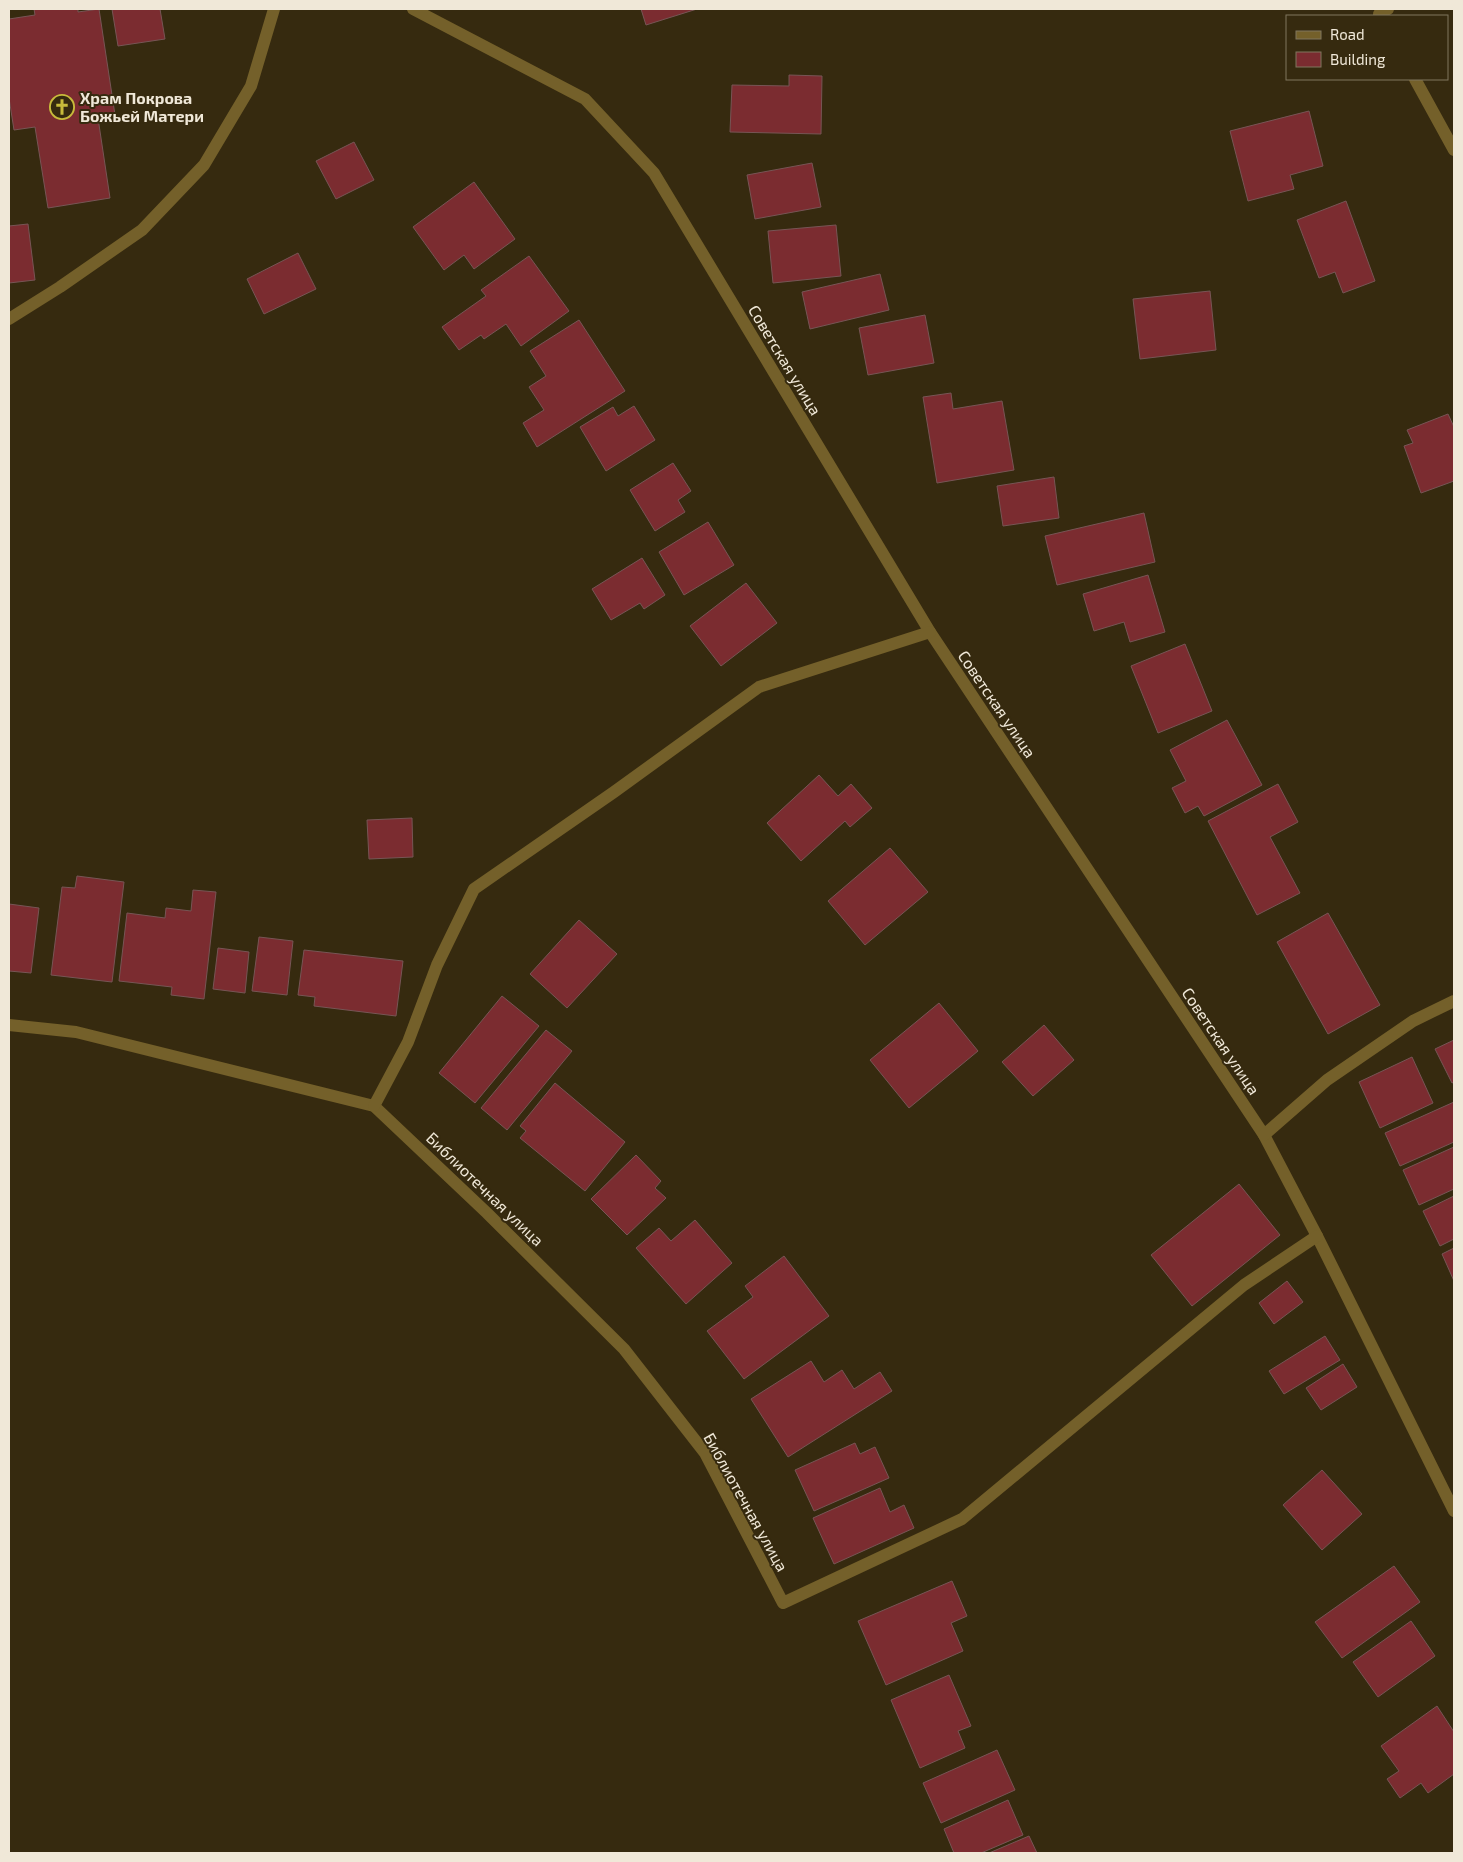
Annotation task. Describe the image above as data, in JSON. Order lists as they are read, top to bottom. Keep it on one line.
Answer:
{"streets":{"street":["Советская улица","Библиотечная улица"]},"crossings":[["Советская улица","Библиотечная улица"]],"places":{"church":["Храм Покрова Божьей Матери"]},"legend":["Road","Building"]}
